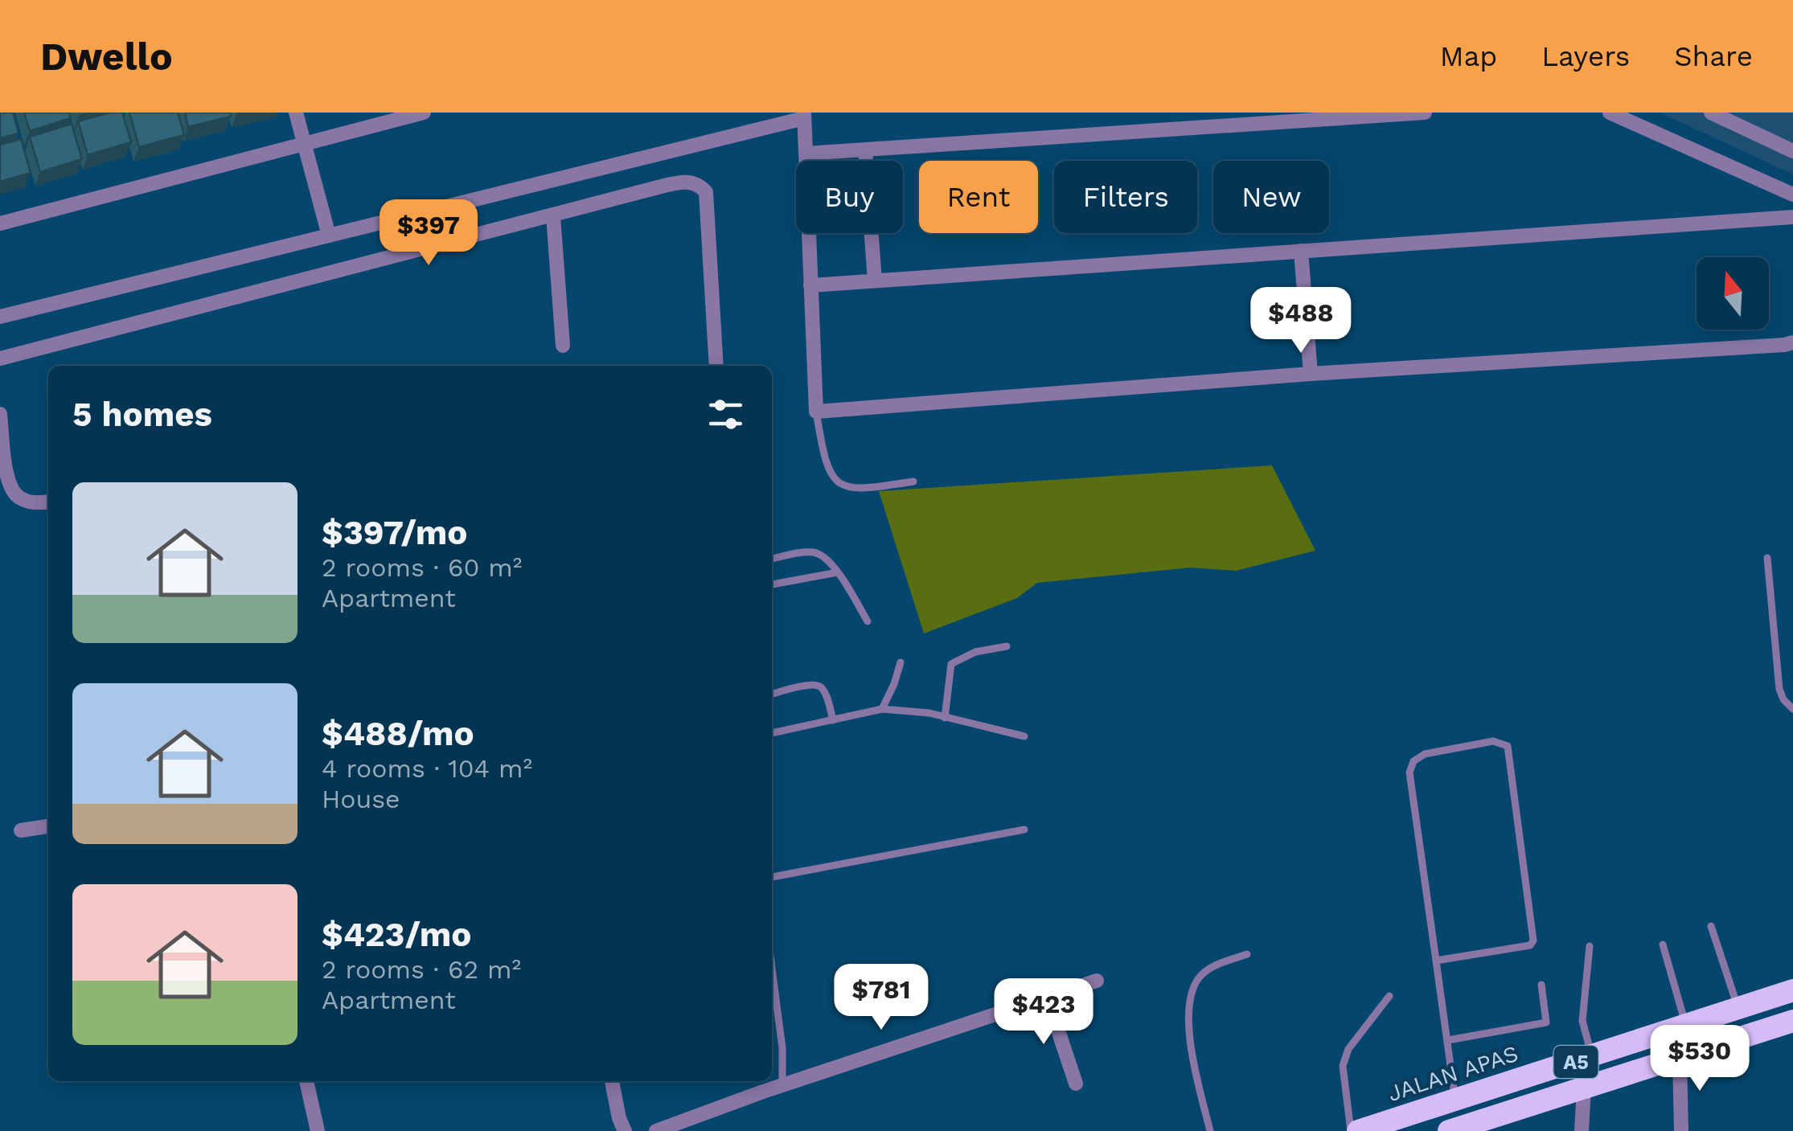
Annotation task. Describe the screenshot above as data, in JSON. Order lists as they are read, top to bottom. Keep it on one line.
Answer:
{"streets":{"highway":["A5","JALAN APAS"]},"north":"top","page":{"header":"Dwello","nav":["Map","Layers","Share"],"chip":["Buy","Rent","Filters","New"],"price":["$397","$488","$781","$423","$530"],"heading":"5 homes","list":[{"name":"$397/mo","note":"2 rooms · 60 m² · Apartment"},{"name":"$488/mo","note":"4 rooms · 104 m² · House"},{"name":"$423/mo","note":"2 rooms · 62 m² · Apartment"}]}}
